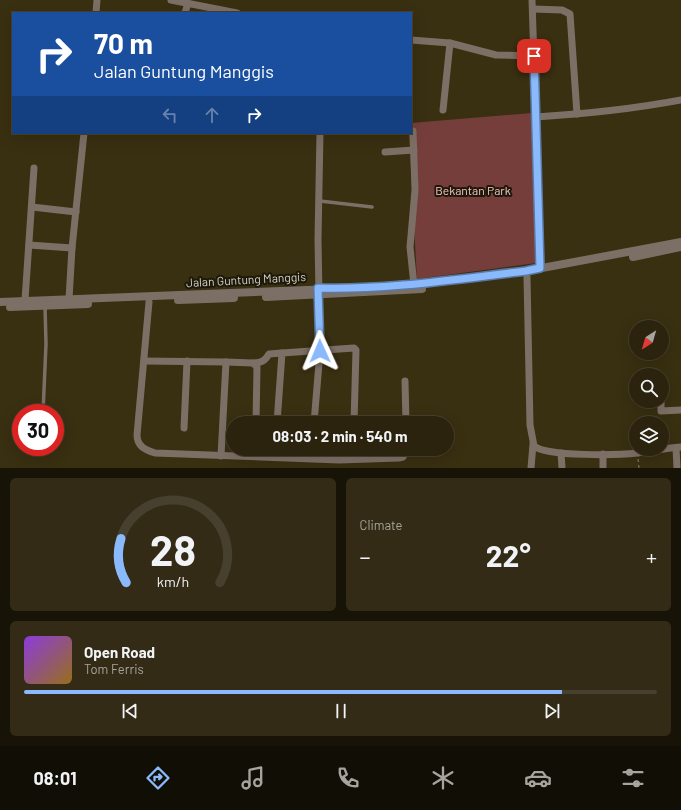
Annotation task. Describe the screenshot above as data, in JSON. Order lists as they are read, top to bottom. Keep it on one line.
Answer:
{"streets":{"street":["Jalan Guntung Manggis"]},"parks":["Bekantan Park"],"north":"bottom left","page":{"turn":["70 m","Jalan Guntung Manggis"],"limit":"30","trip":"08:03 · 2 min · 540 m","tile":"Climate","heat":["−","22°","+"],"song":["Open Road","Tom Ferris"],"tabs":"08:01","gauge":["28","km/h"]}}
